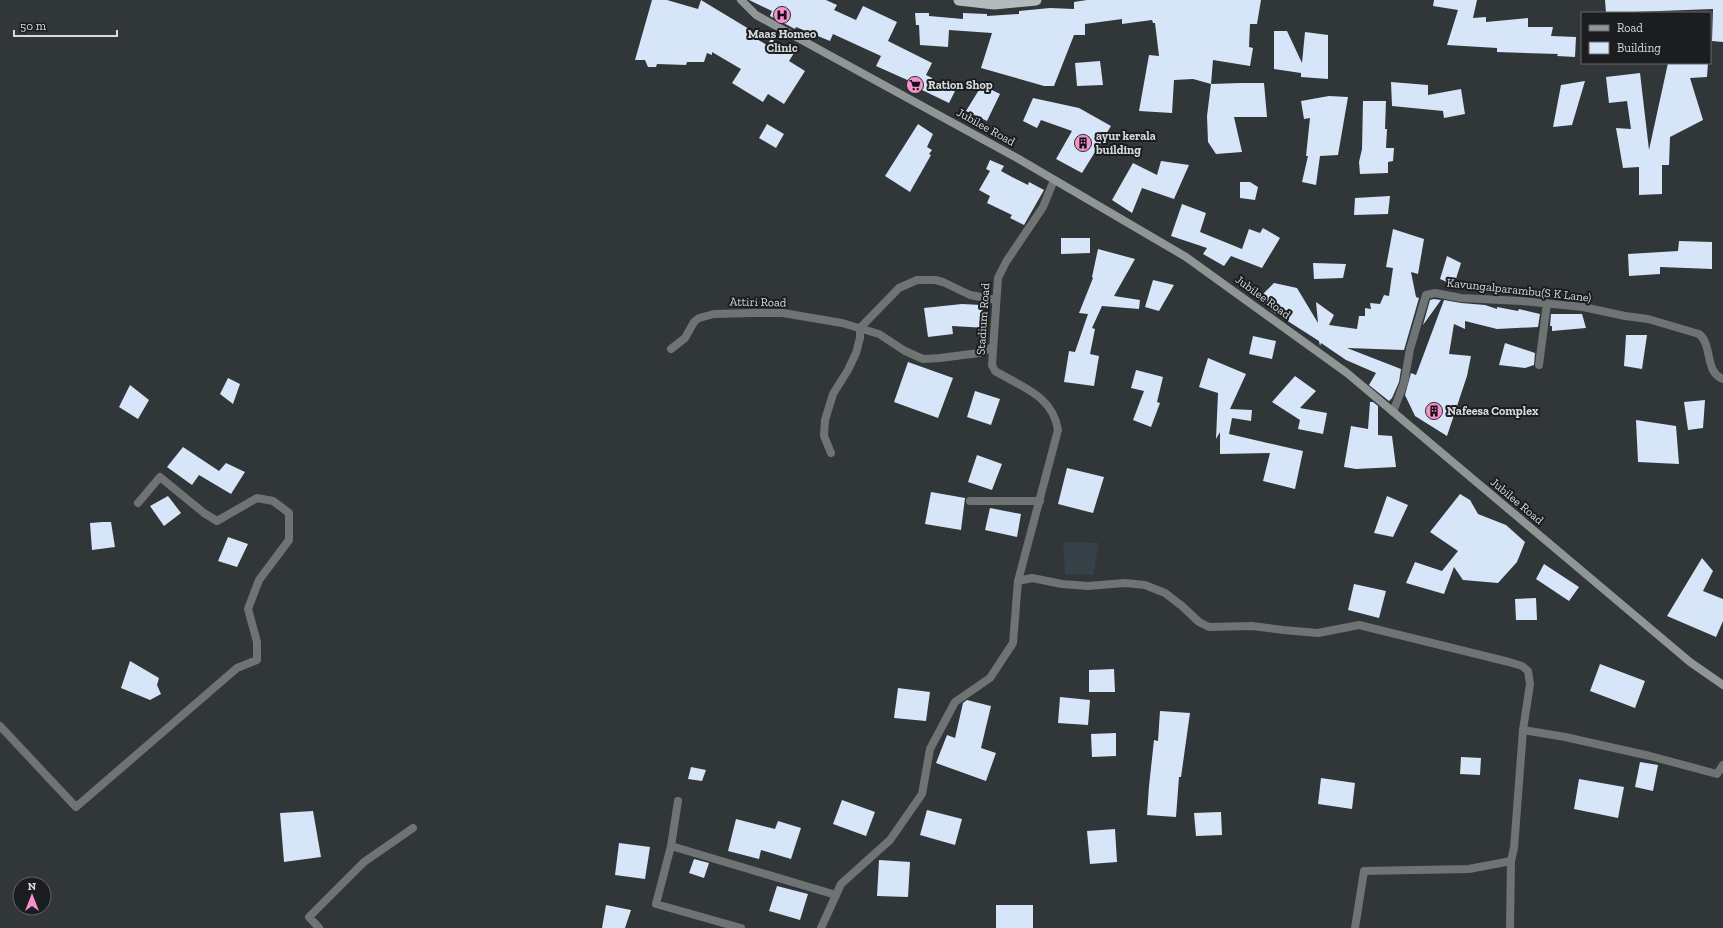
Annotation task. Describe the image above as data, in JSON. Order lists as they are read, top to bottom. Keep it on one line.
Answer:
{"streets":{"main road":["Jubilee Road"],"street":["Kavungalparambu(S K Lane)","Attiri Road","Stadium Road"]},"crossings":[["Jubilee Road","Kavungalparambu(S K Lane)"],["Jubilee Road","Stadium Road"],["Attiri Road","Stadium Road"]],"places":{"hospital":["Maas Homeo Clinic"],"supermarket":["Ration Shop"],"building":["ayur kerala building","Nafeesa Complex"]},"legend":["Road","Building"],"scale_bar":"50 m","north":"top"}
